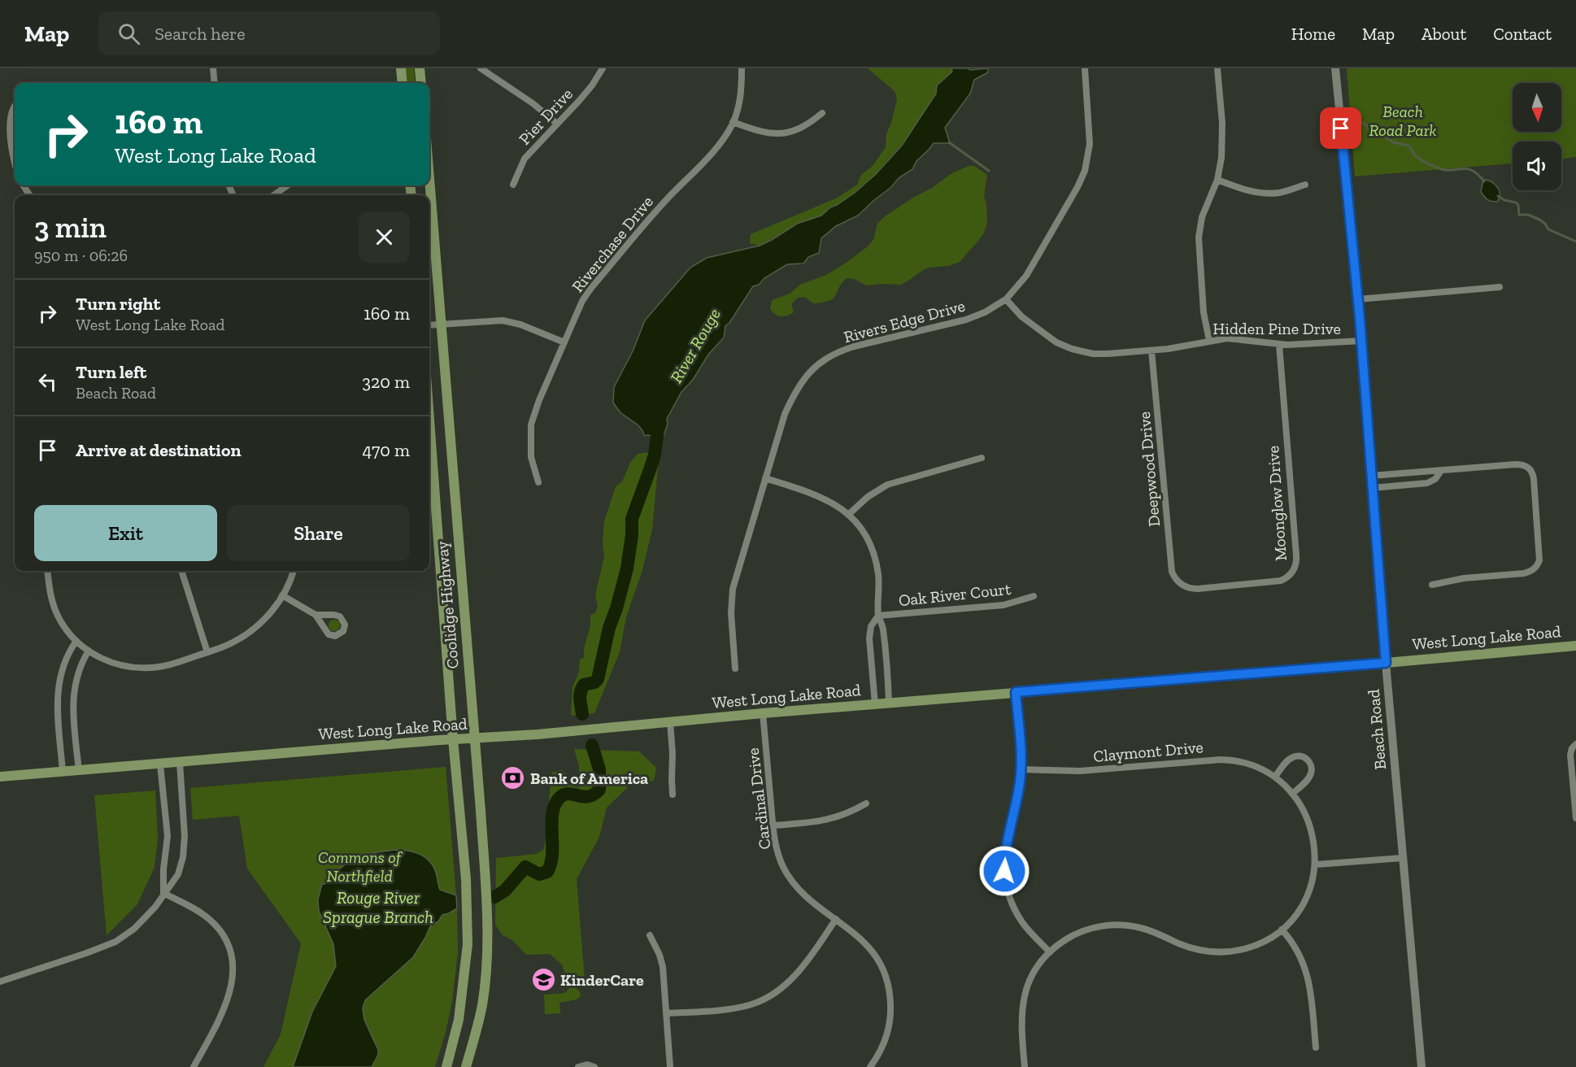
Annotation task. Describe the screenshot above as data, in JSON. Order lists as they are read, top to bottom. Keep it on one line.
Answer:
{"streets":{"main road":["Coolidge Highway","West Long Lake Road"],"street":["Pier Drive","Riverchase Drive","Rivers Edge Drive","Hidden Pine Drive","Deepwood Drive","Moonglow Drive","Oak River Court","Beach Road","Claymont Drive","Cardinal Drive"]},"crossings":[["Rivers Edge Drive","Hidden Pine Drive"],["Hidden Pine Drive","Deepwood Drive"],["Hidden Pine Drive","Moonglow Drive"],["Hidden Pine Drive","Beach Road"],["Deepwood Drive","Moonglow Drive"],["Coolidge Highway","West Long Lake Road"],["West Long Lake Road","Beach Road"],["West Long Lake Road","Cardinal Drive"]],"water":["River Rouge","Rouge River Sprague Branch"],"parks":["Beach Road Park","Commons of Northfield"],"places":{"bank":["Bank of America"],"school or university":["KinderCare"]},"north":"bottom","page":{"header":"Map","search":"Search here","nav":["Home","Map","About","Contact"],"turn":["160 m","West Long Lake Road"],"heading":["3 min","950 m · 06:26"],"list":[{"name":"Turn right","note":"West Long Lake Road","value":"160 m"},{"name":"Turn left","note":"Beach Road","value":"320 m"},{"name":"Arrive at destination","value":"470 m"}],"buttons":["Exit","Share"]}}
